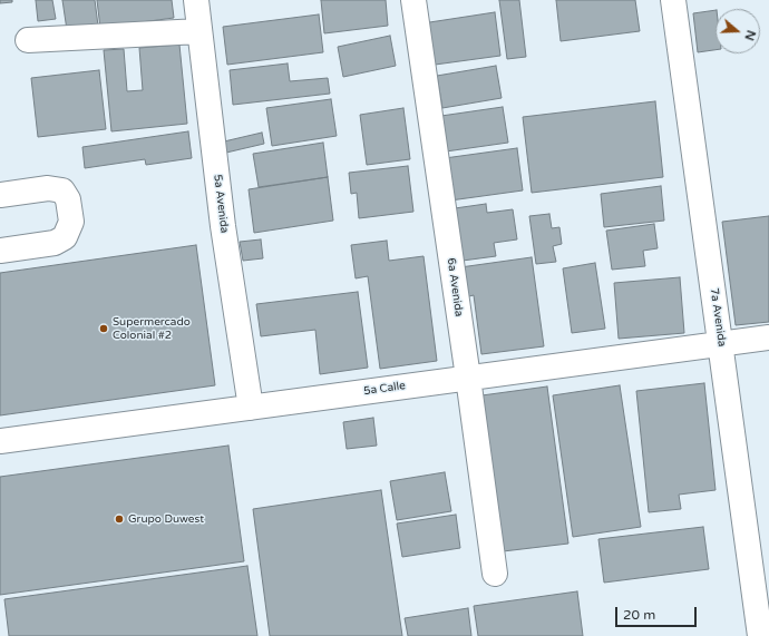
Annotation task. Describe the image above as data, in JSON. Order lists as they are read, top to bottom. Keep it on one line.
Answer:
{"streets":{"street":["5a Avenida","6a Avenida","7a Avenida","5a Calle"]},"crossings":[["5a Avenida","5a Calle"],["6a Avenida","5a Calle"],["7a Avenida","5a Calle"]],"places":["Supermercado Colonial #2","Grupo Duwest"],"scale_bar":"20 m","north":"right"}
